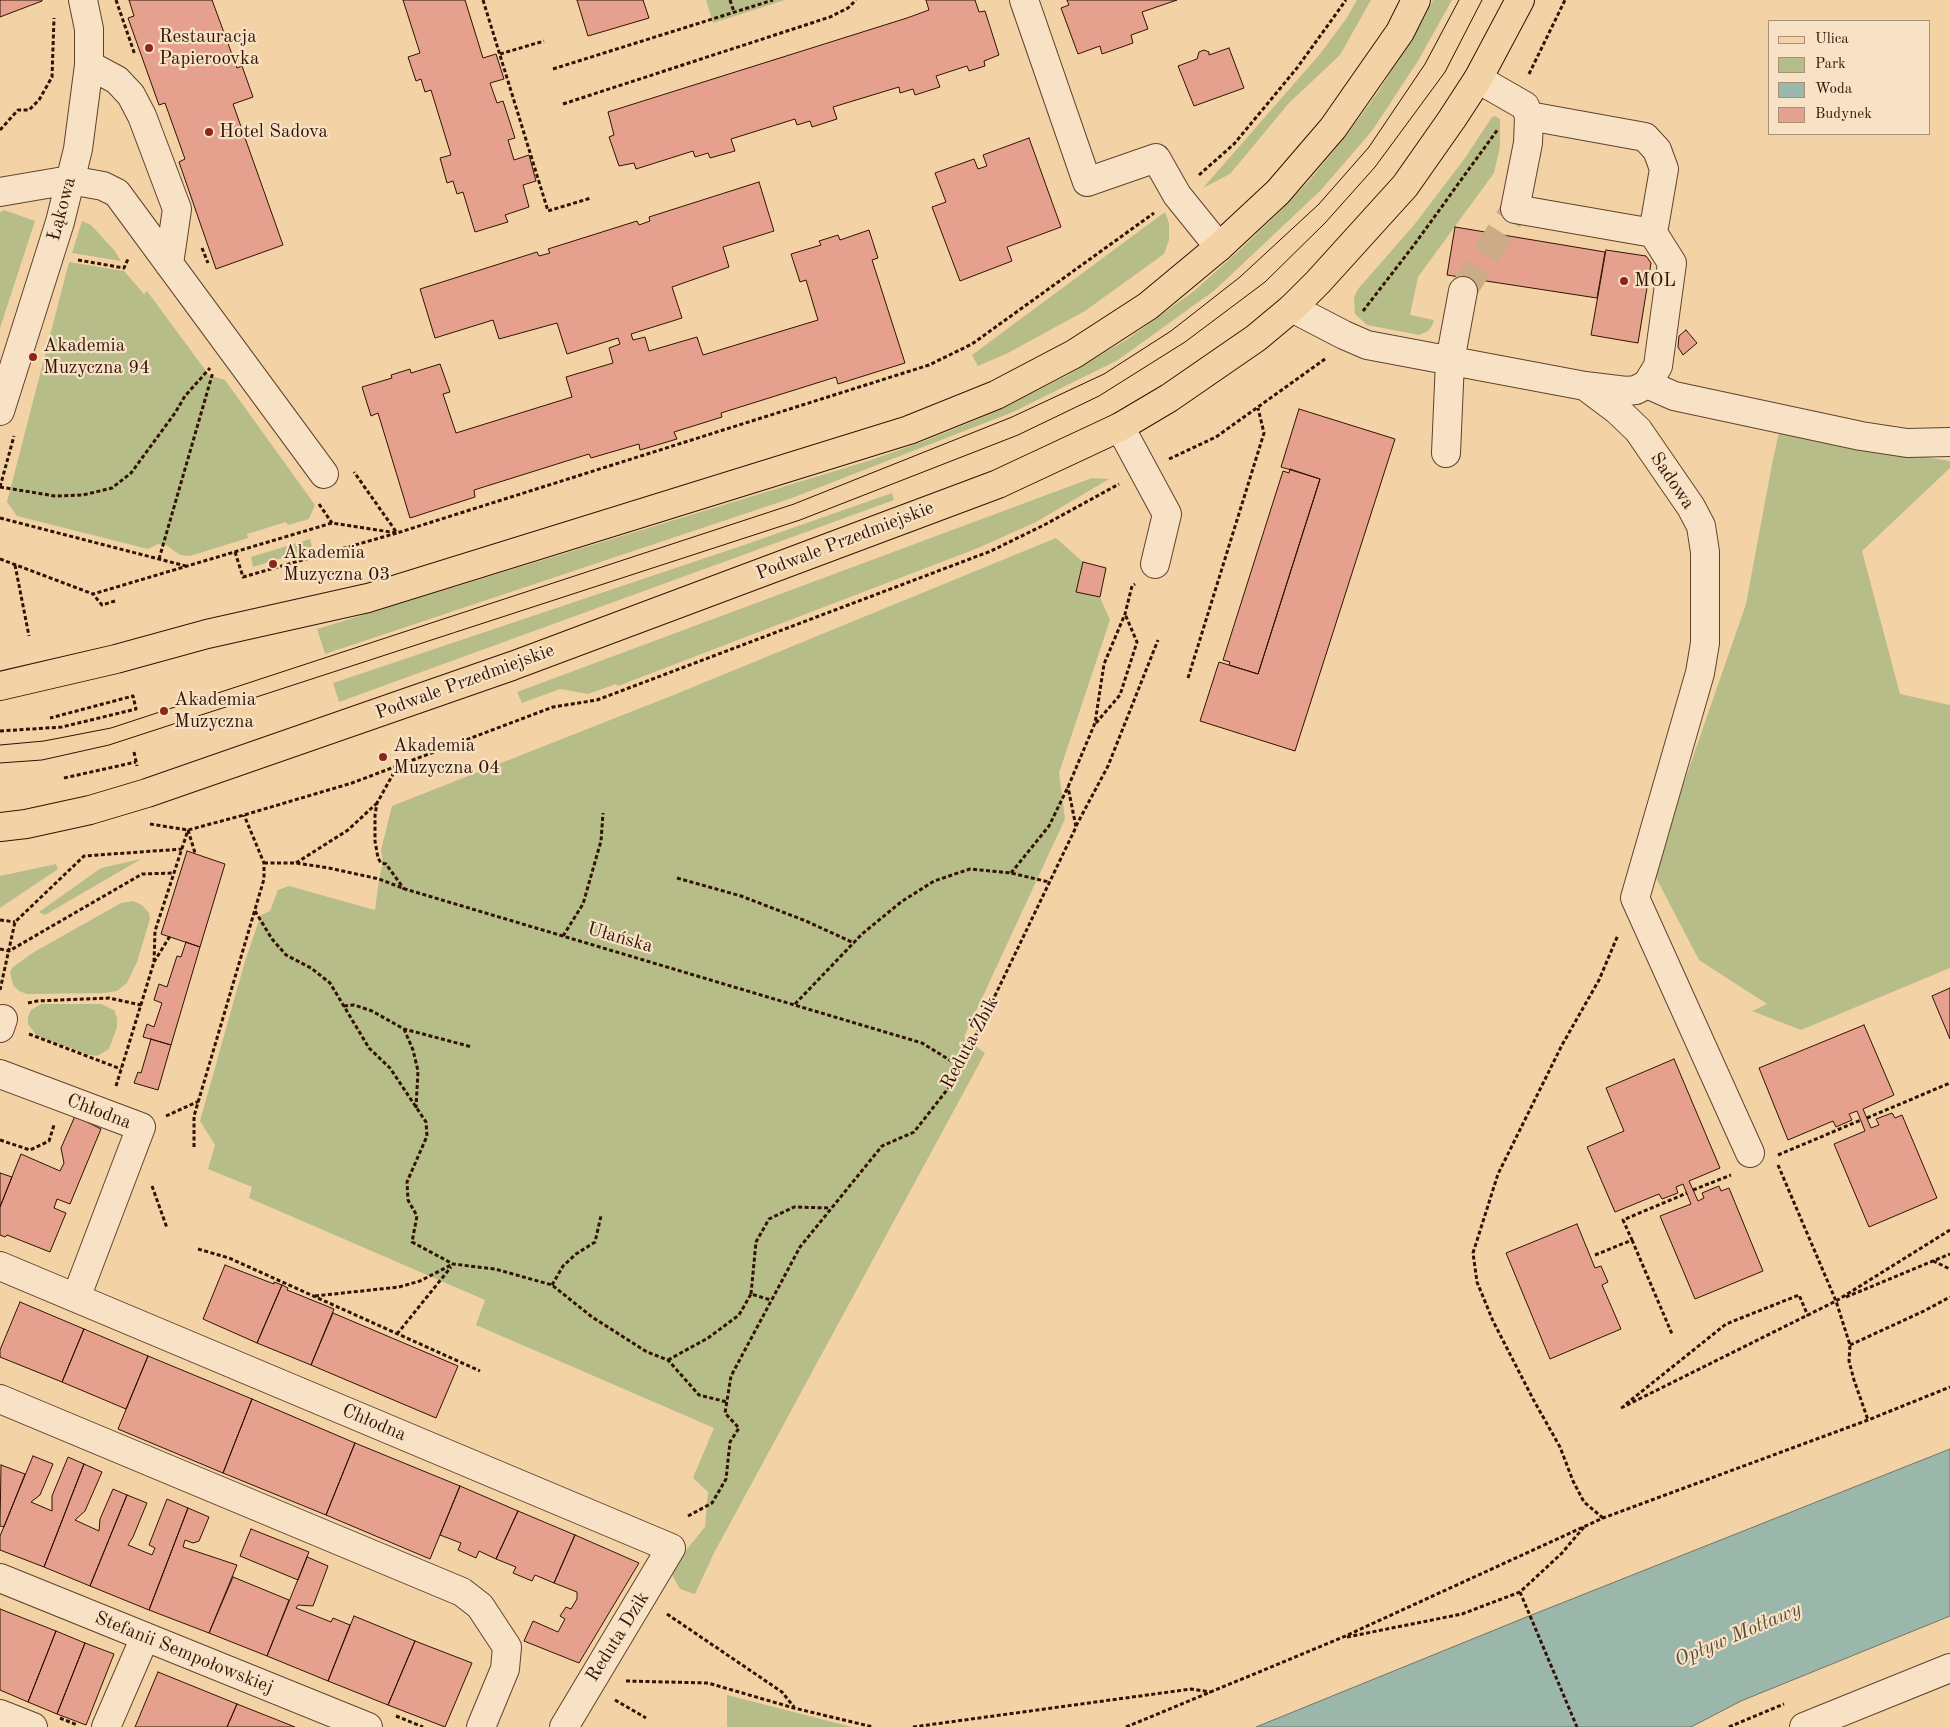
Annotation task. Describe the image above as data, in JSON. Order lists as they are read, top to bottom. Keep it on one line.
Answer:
{"streets":{"main road":["Podwale Przedmiejskie"],"street":["Łąkowa","Sadowa","Chłodna","Reduta Dzik","Stefanii Sempołowskiej"],"path":["Ułańska","Reduta Żbik"]},"crossings":[["Sadowa","Podwale Przedmiejskie"],["Ułańska","Reduta Żbik"],["Chłodna","Reduta Dzik"]],"water":["Opływ Motławy"],"places":["Restauracja Papieroovka","Hotel Sadova","MOL","Akademia Muzyczna 94","Akademia Muzyczna 03","Akademia Muzyczna","Akademia Muzyczna 04"],"legend":["Ulica","Park","Woda","Budynek"]}
